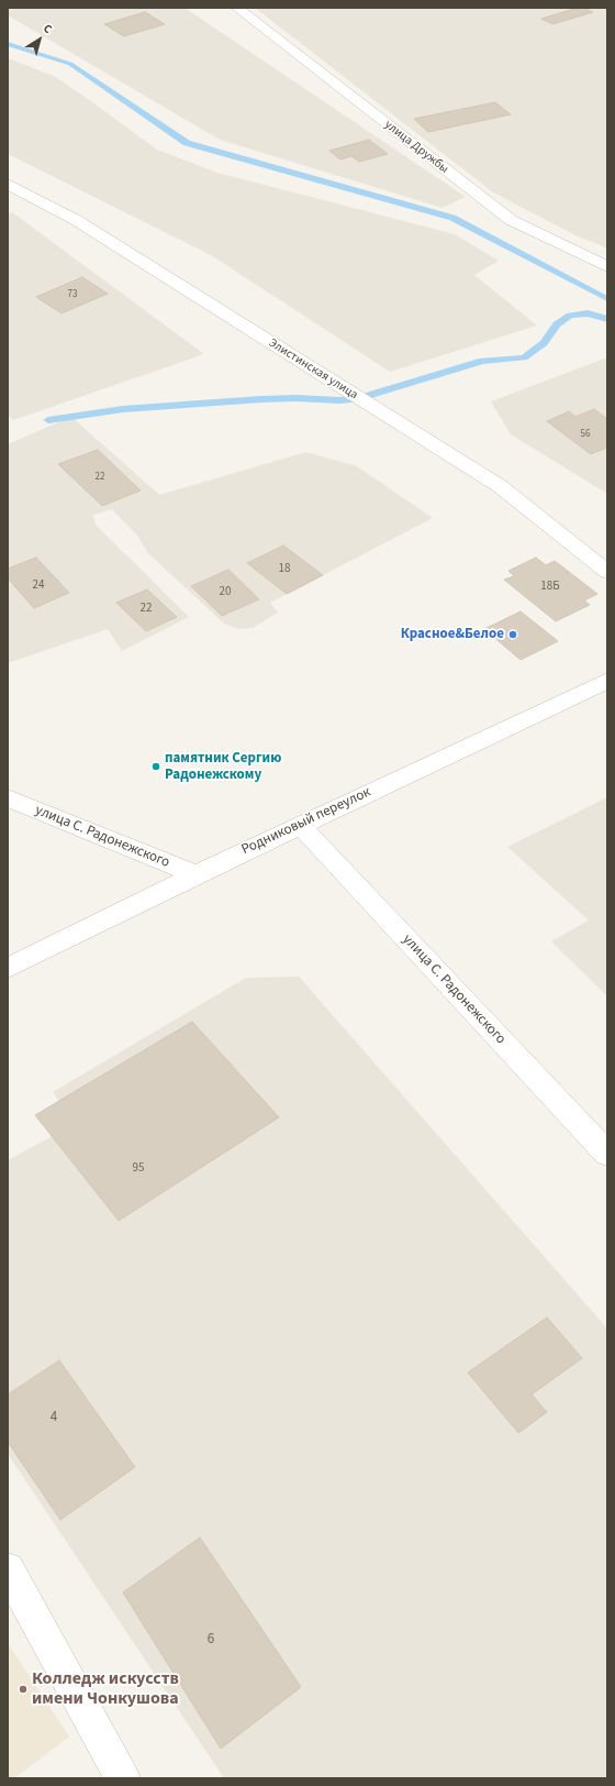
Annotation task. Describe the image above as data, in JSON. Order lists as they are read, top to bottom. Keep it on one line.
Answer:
{"streets":{"street":["улица Дружбы","Элистинская улица","Родниковый переулок","улица С. Радонежского"]},"crossings":[["Родниковый переулок","улица С. Радонежского"]],"places":["Красное&Белое","памятник Сергию Радонежскому","Колледж искусств имени Чонкушова"],"house_numbers":["73","56","22","18","24","18Б","20","22","95","4","6"],"north":"top right"}
